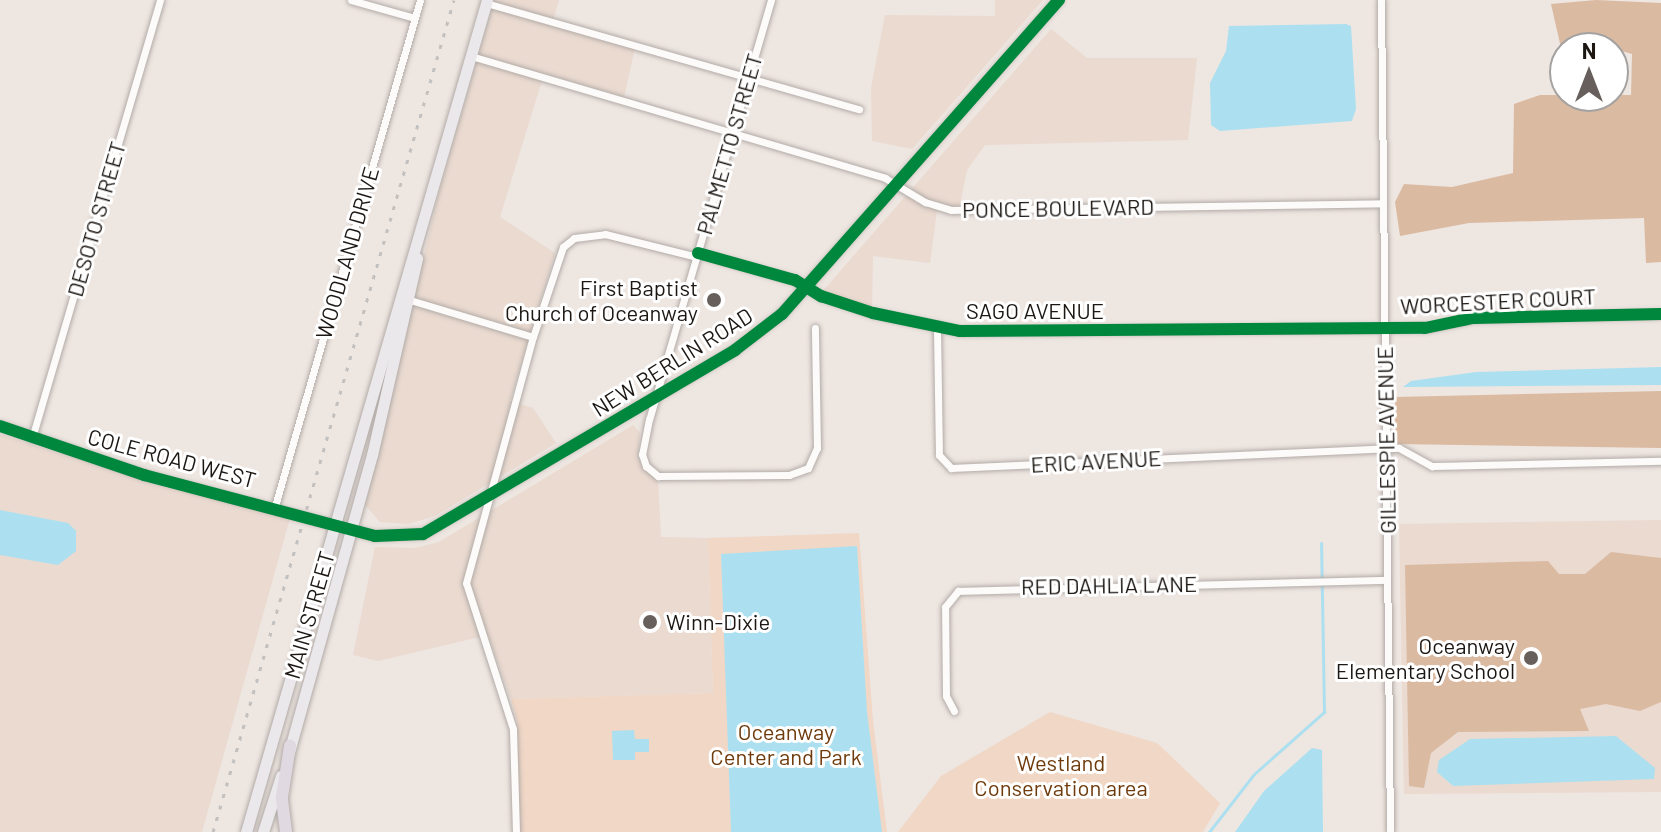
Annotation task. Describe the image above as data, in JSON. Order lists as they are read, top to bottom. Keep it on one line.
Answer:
{"streets":{"main road":["MAIN STREET"],"street":["PALMETTO STREET","PONCE BOULEVARD","DESOTO STREET","WOODLAND DRIVE","WORCESTER COURT","SAGO AVENUE","NEW BERLIN ROAD","GILLESPIE AVENUE","COLE ROAD WEST","ERIC AVENUE","RED DAHLIA LANE"]},"crossings":[["PALMETTO STREET","PONCE BOULEVARD"],["PALMETTO STREET","SAGO AVENUE"],["PALMETTO STREET","NEW BERLIN ROAD"],["PONCE BOULEVARD","NEW BERLIN ROAD"],["PONCE BOULEVARD","GILLESPIE AVENUE"],["PONCE BOULEVARD","MAIN STREET"],["DESOTO STREET","COLE ROAD WEST"],["WOODLAND DRIVE","COLE ROAD WEST"],["WORCESTER COURT","SAGO AVENUE"],["WORCESTER COURT","GILLESPIE AVENUE"],["SAGO AVENUE","NEW BERLIN ROAD"],["SAGO AVENUE","GILLESPIE AVENUE"],["SAGO AVENUE","ERIC AVENUE"],["NEW BERLIN ROAD","COLE ROAD WEST"],["NEW BERLIN ROAD","MAIN STREET"],["GILLESPIE AVENUE","ERIC AVENUE"],["GILLESPIE AVENUE","RED DAHLIA LANE"],["COLE ROAD WEST","MAIN STREET"]],"parks":["Oceanway Center and Park","Westland Conservation area"],"places":["First Baptist Church of Oceanway","Winn-Dixie","Oceanway Elementary School"],"north":"top"}
